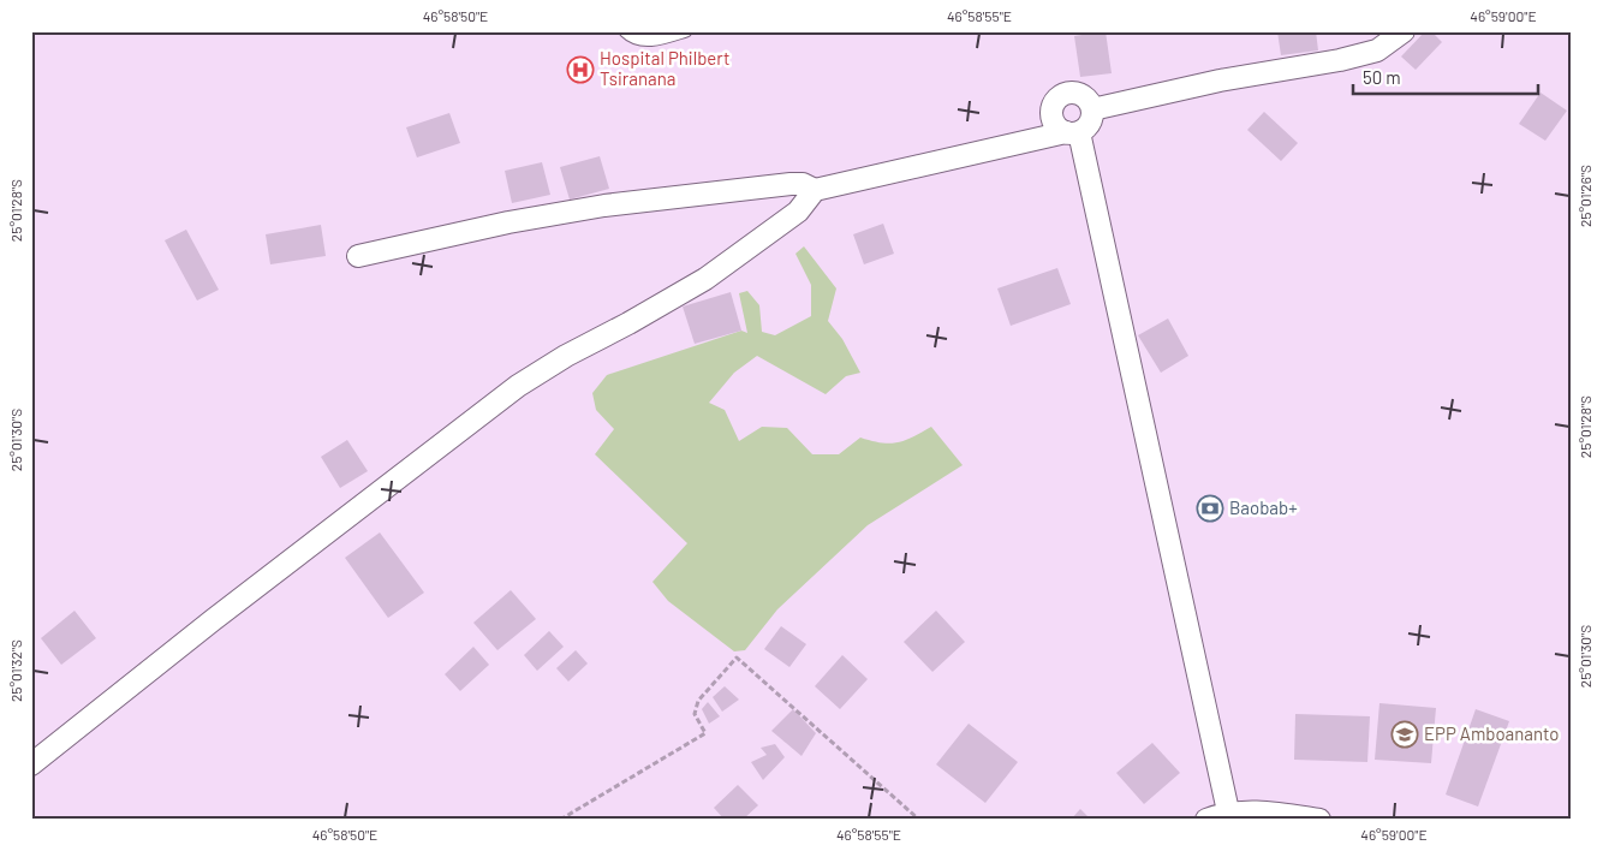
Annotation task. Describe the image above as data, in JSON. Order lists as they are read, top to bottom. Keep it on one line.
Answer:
{"places":{"hospital":["Hospital Philbert Tsiranana"],"bank":["Baobab+"],"school or university":["EPP Amboananto"]},"scale_bar":"50 m","coordinates":["46°58'50\"E","46°58'55\"E","46°59'00\"E","25°01'26\"S","25°01'28\"S","25°01'30\"S","25°01'32\"S"]}
